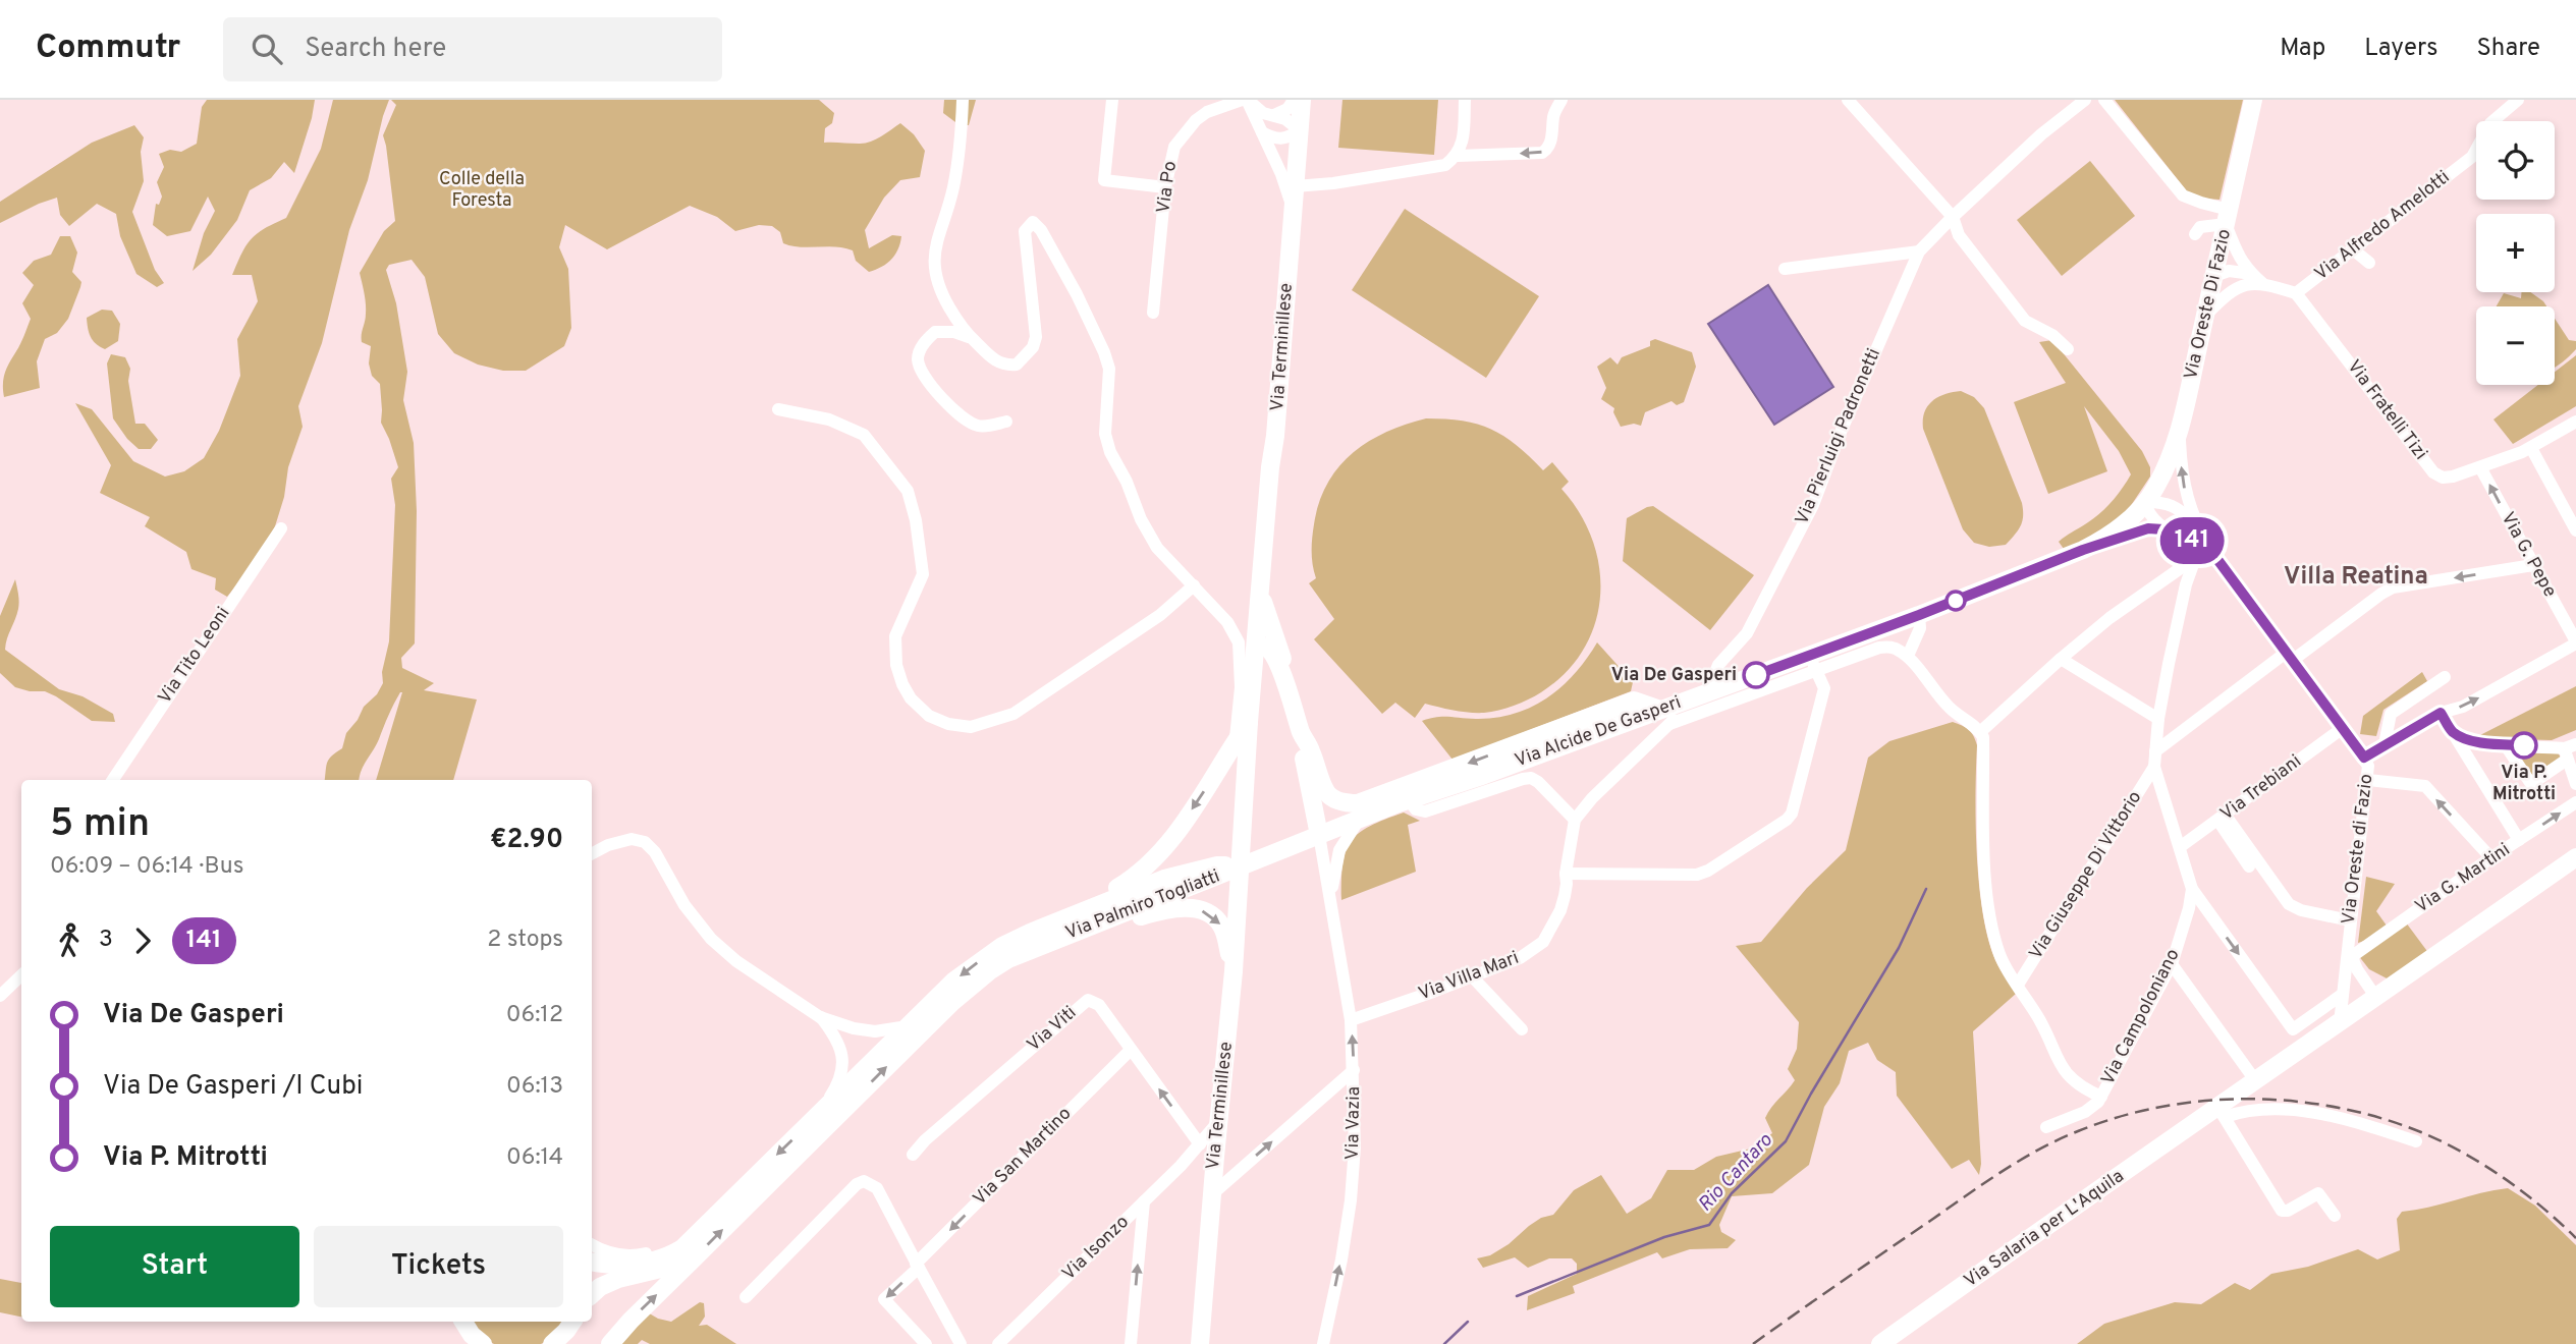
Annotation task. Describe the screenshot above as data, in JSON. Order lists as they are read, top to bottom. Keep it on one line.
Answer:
{"streets":{"street":["Via Po","Via Alfredo Amelotti","Via Oreste Di Fazio","Via Terminillese","Via Fratelli Tizi","Via Pierluigi Padronetti","Via G. Pepe","Via Tito Leoni","Via Alcide De Gasperi","Via Trebiani","Via Oreste di Fazio","Via Giuseppe Di Vittorio","Via G. Martini","Via Palmiro Togliatti","Via Villa Mari","Via Campoloniano","Via Viti","Via Vazia","Via San Martino","Via Salaria per L'Aquila","Via Isonzo"]},"crossings":[["Via Alfredo Amelotti","Via Fratelli Tizi"],["Via Oreste Di Fazio","Via Alcide De Gasperi"],["Via Terminillese","Via Alcide De Gasperi"],["Via Terminillese","Via Palmiro Togliatti"],["Via Terminillese","Via Viti"],["Via Terminillese","Via Isonzo"],["Via Fratelli Tizi","Via G. Pepe"],["Via Pierluigi Padronetti","Via Alcide De Gasperi"],["Via Alcide De Gasperi","Via Palmiro Togliatti"],["Via Alcide De Gasperi","Via Vazia"],["Via Trebiani","Via Oreste di Fazio"],["Via Trebiani","Via Campoloniano"],["Via Oreste di Fazio","Via G. Martini"],["Via Oreste di Fazio","Via Campoloniano"],["Via Oreste di Fazio","Via Salaria per L'Aquila"],["Via Giuseppe Di Vittorio","Via Campoloniano"],["Via Villa Mari","Via Vazia"],["Via Viti","Via San Martino"],["Via Viti","Via Isonzo"]],"one_way":["Via Vazia","Via San Martino"],"districts":["Villa Reatina"],"water":["Rio Cantaro"],"parks":["Colle della Foresta"],"places":["Via De Gasperi","Via P. Mitrotti"],"lines":["bus line 141"],"page":{"header":"Commutr","search":"Search here","nav":["Map","Layers","Share"],"on_map":"141","map_buttons":["+","−"],"heading":["5 min","06:09 – 06:14 · Bus","€2.90"],"legs":["3","141","2 stops"],"list":[{"name":"Via De Gasperi","value":"06:12"},{"name":"Via De Gasperi /I Cubi","value":"06:13"},{"name":"Via P. Mitrotti","value":"06:14"}],"buttons":["Start","Tickets"]}}
